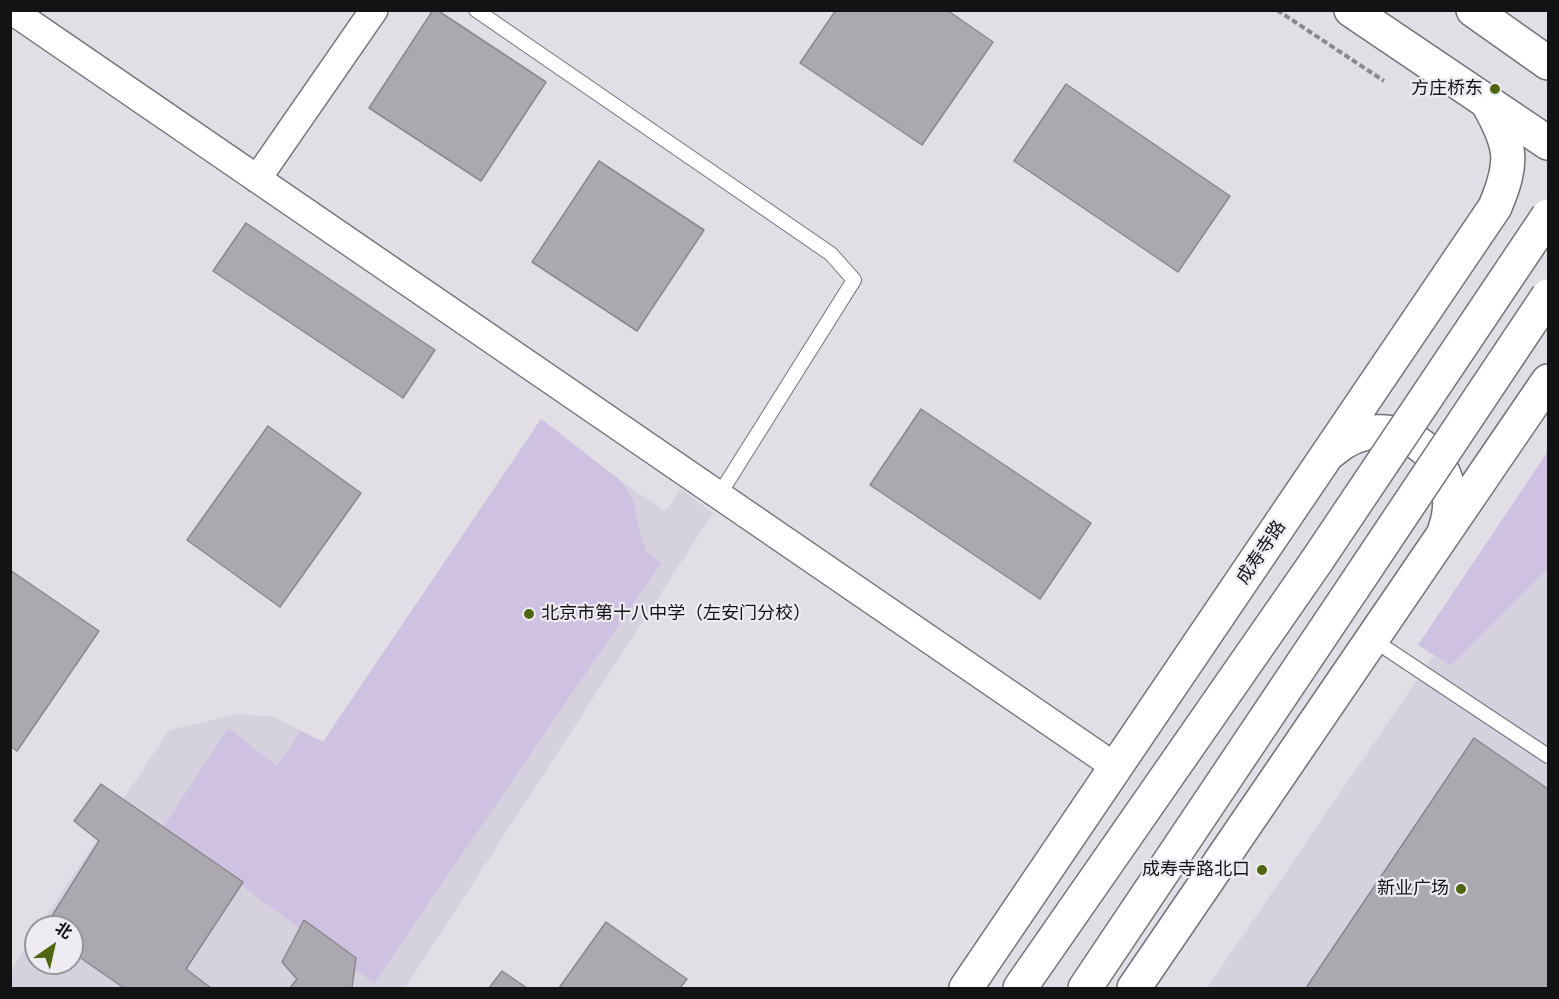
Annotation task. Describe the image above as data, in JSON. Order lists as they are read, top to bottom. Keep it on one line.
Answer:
{"streets":{"main road":["成寿寺路"]},"places":["方庄桥东","北京市第十八中学（左安门分校）","成寿寺路北口","新业广场"],"north":"top right"}
